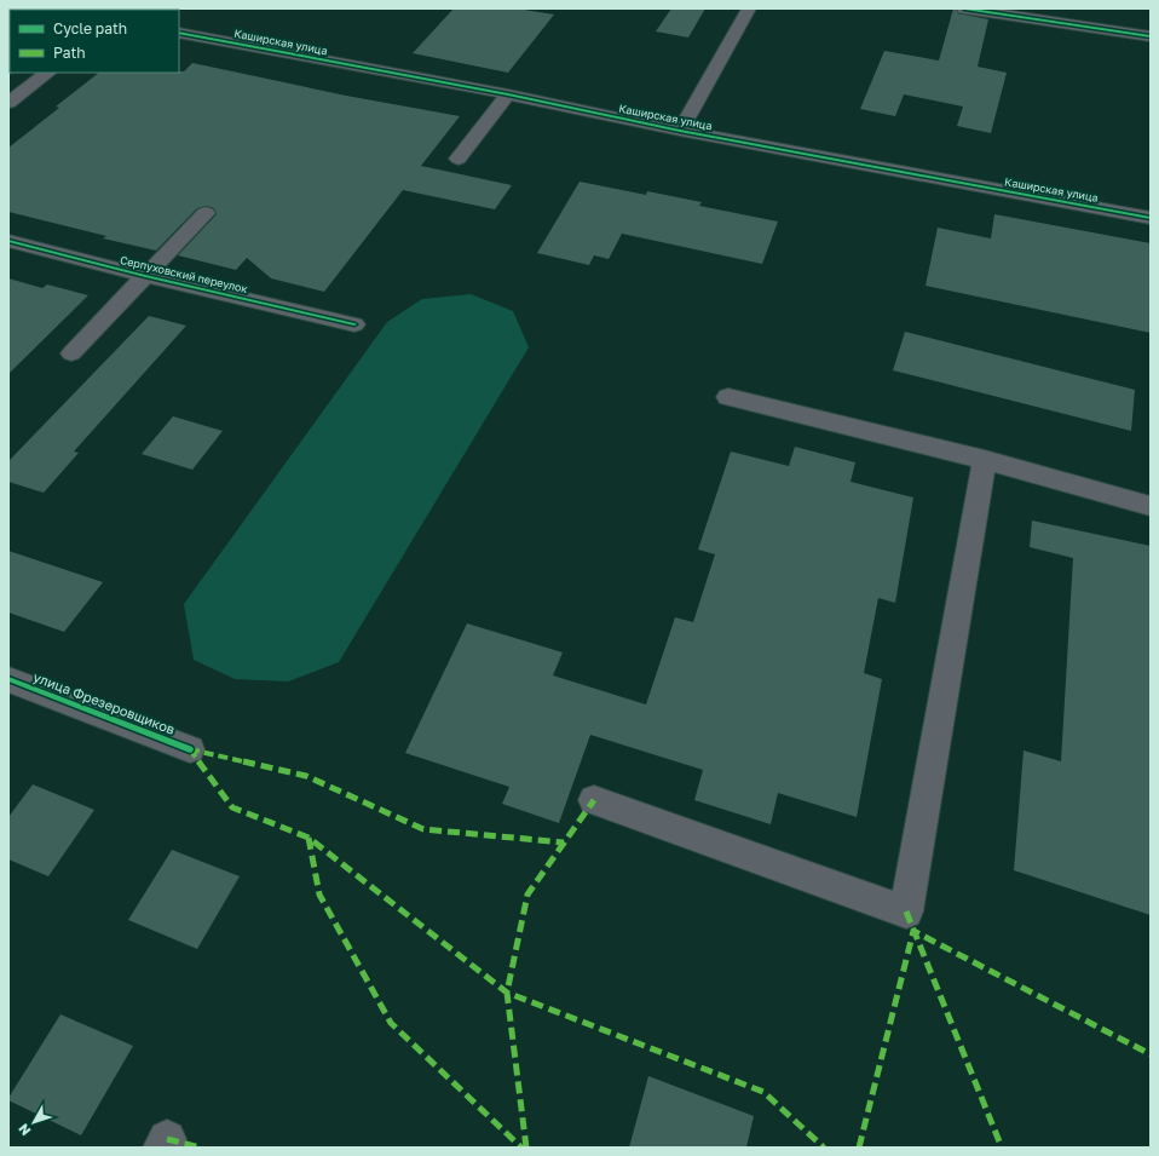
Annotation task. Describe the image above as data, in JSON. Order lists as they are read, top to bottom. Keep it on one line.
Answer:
{"streets":{"street":["Каширская улица","Серпуховский переулок","улица Фрезеровщиков"]},"legend":["Cycle path","Path"],"north":"bottom left"}
